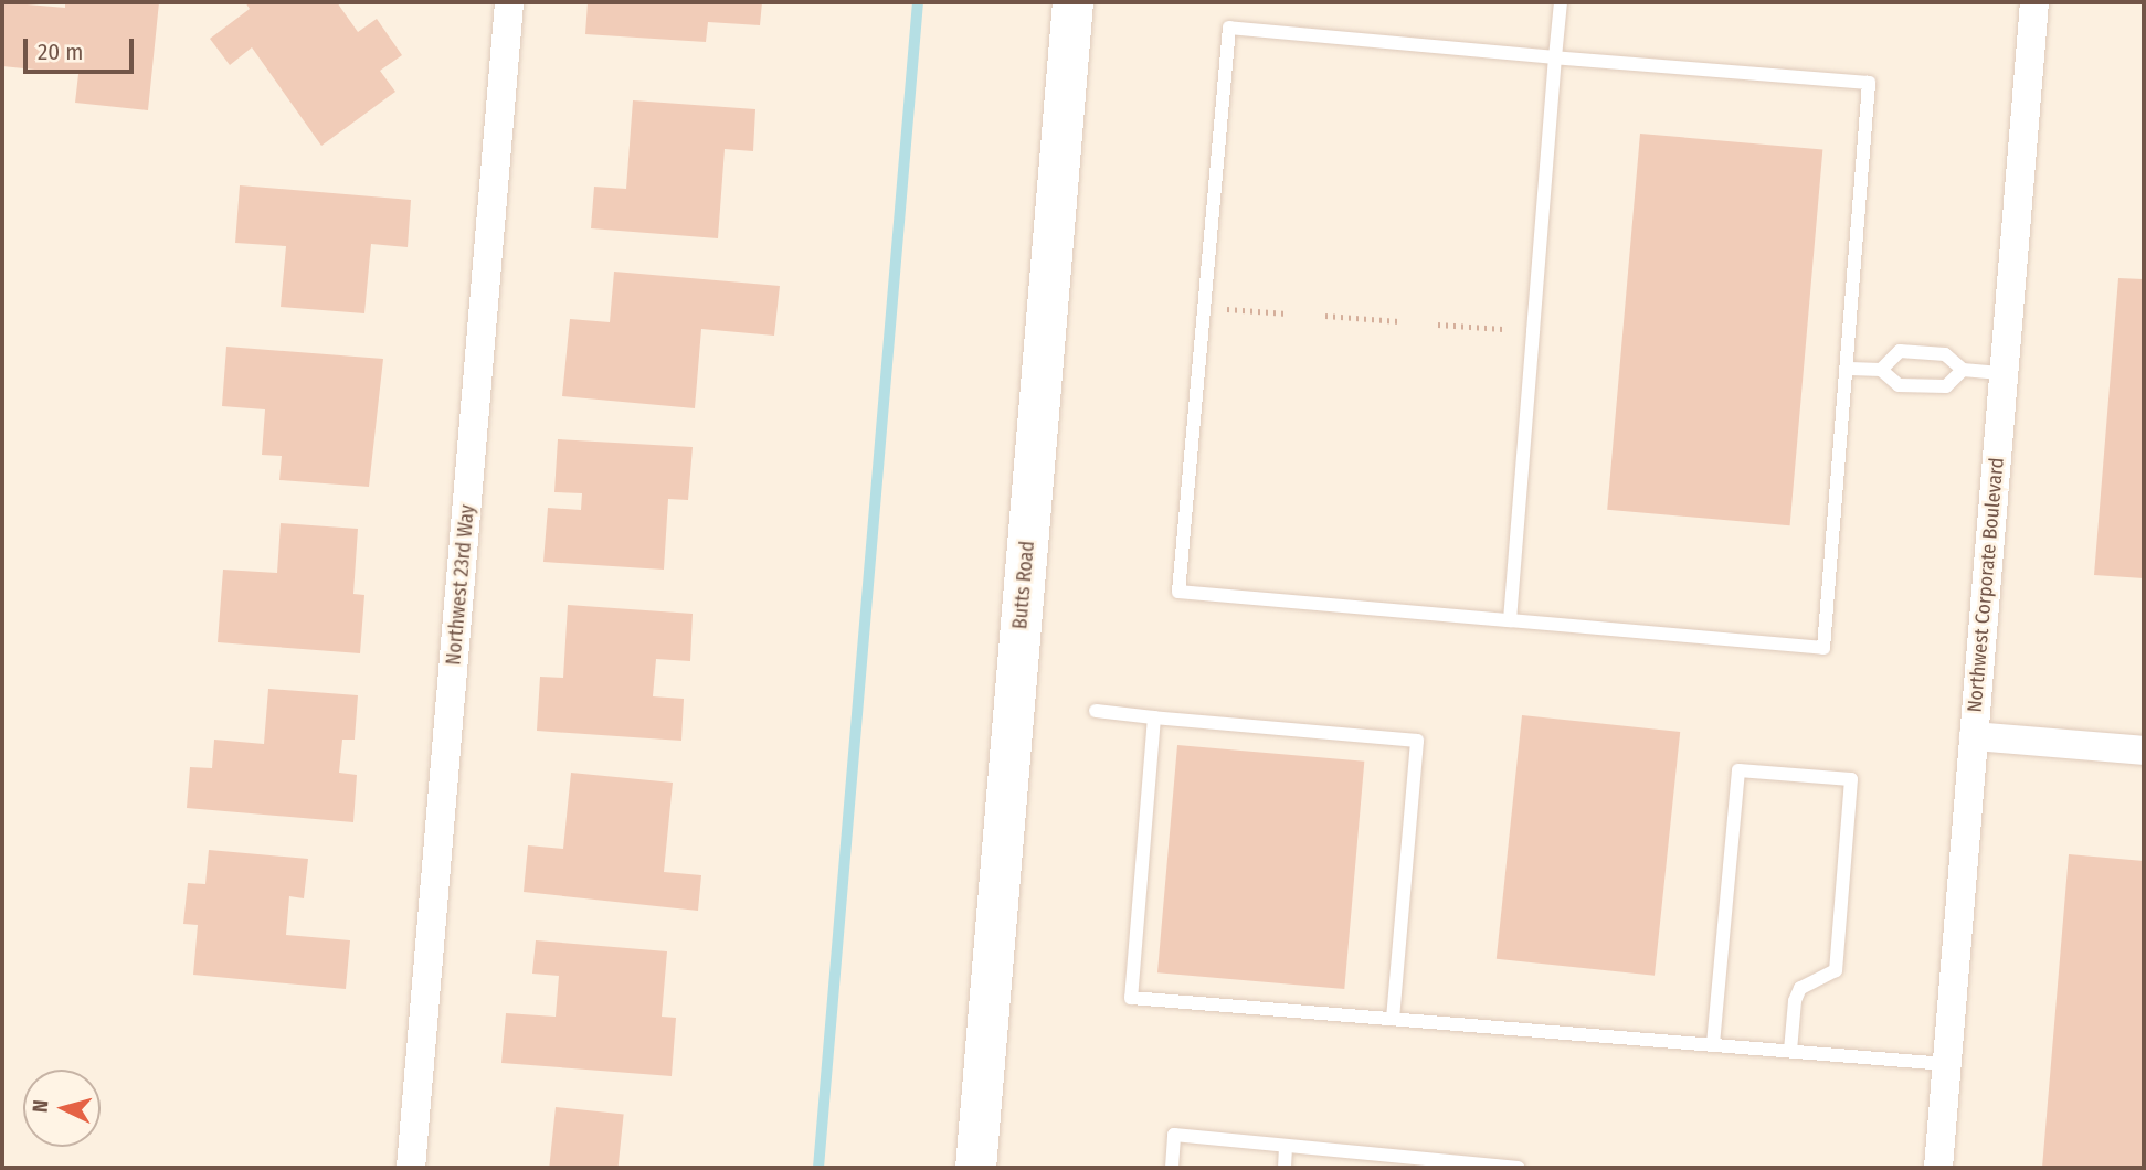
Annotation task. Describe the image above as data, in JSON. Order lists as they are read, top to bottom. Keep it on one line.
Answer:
{"streets":{"street":["Northwest 23rd Way","Butts Road","Northwest Corporate Boulevard"]},"scale_bar":"20 m","north":"left"}
